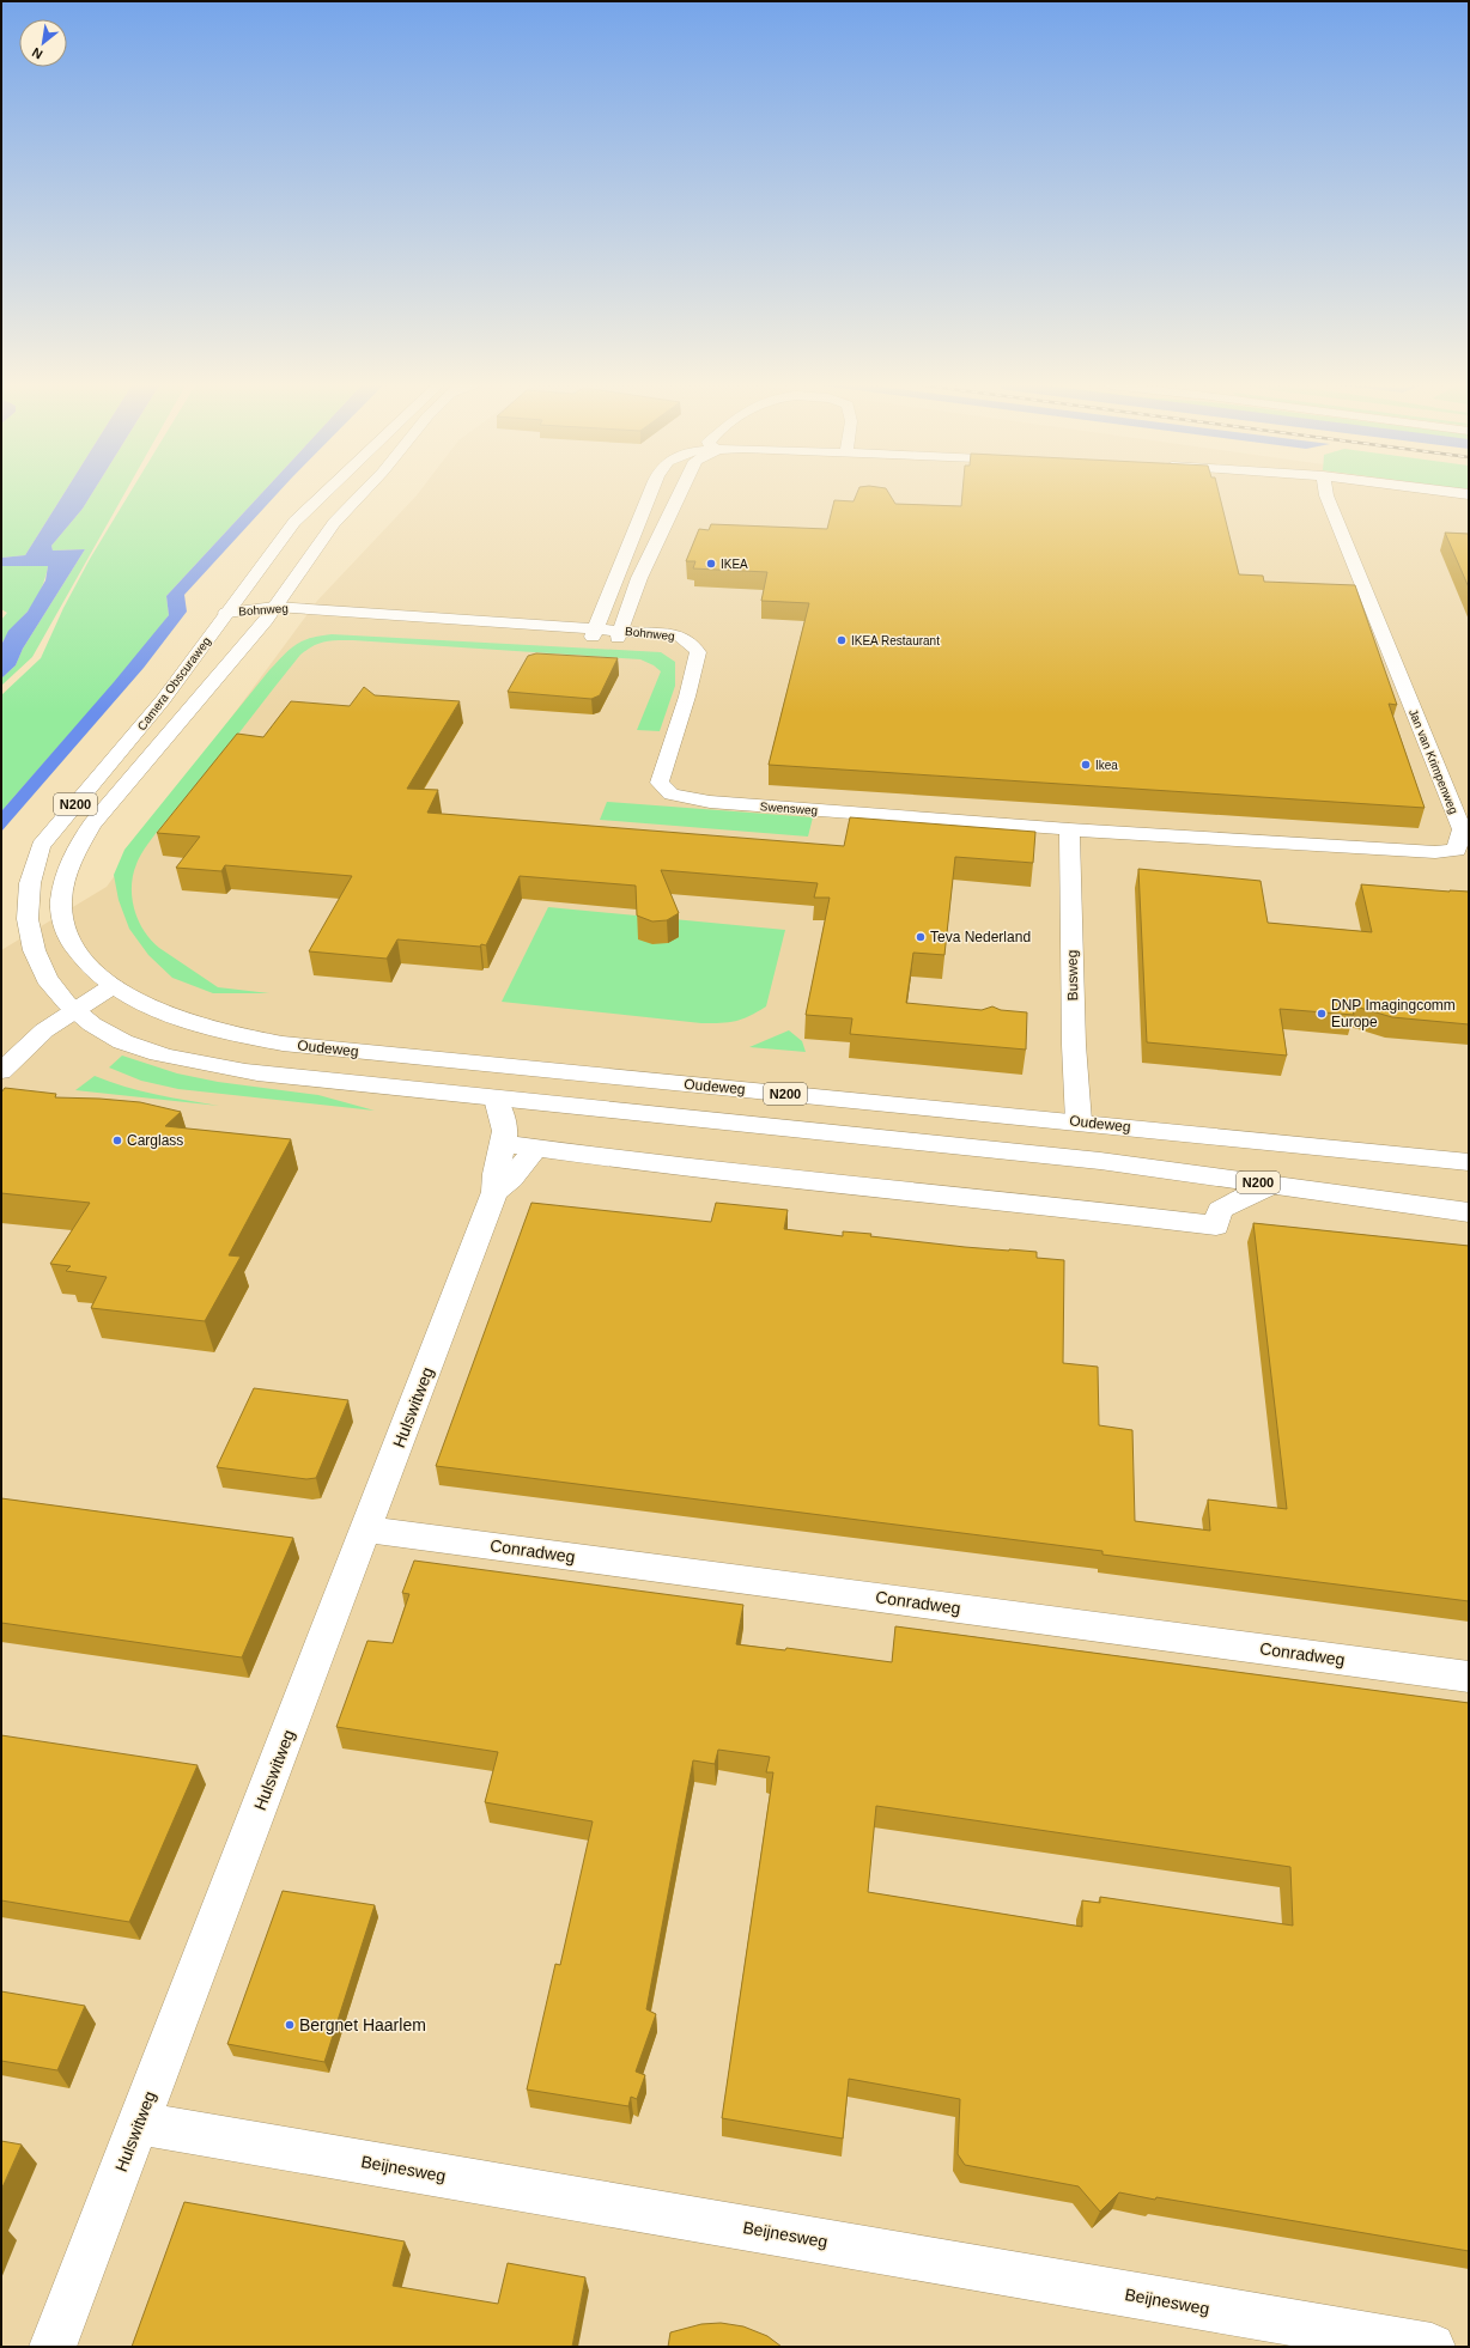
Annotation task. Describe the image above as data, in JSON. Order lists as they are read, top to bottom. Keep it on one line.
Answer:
{"streets":{"street":["Bohnweg","Camera Obscuraweg","Jan van Krimpenweg","N200","Swensweg","Busweg","Oudeweg","Hulswitweg","Conradweg","Beijnesweg"]},"crossings":[["Bohnweg","Camera Obscuraweg"],["Bohnweg","Swensweg"],["Camera Obscuraweg","N200"],["Camera Obscuraweg","Oudeweg"],["Jan van Krimpenweg","Swensweg"],["Jan van Krimpenweg","Busweg"],["N200","Hulswitweg"],["Swensweg","Busweg"],["Busweg","Oudeweg"],["Hulswitweg","Conradweg"],["Hulswitweg","Beijnesweg"]],"places":["IKEA","IKEA Restaurant","Ikea","Teva Nederland","DNP Imagingcomm Europe","Carglass","Bergnet Haarlem"],"north":"bottom left"}
